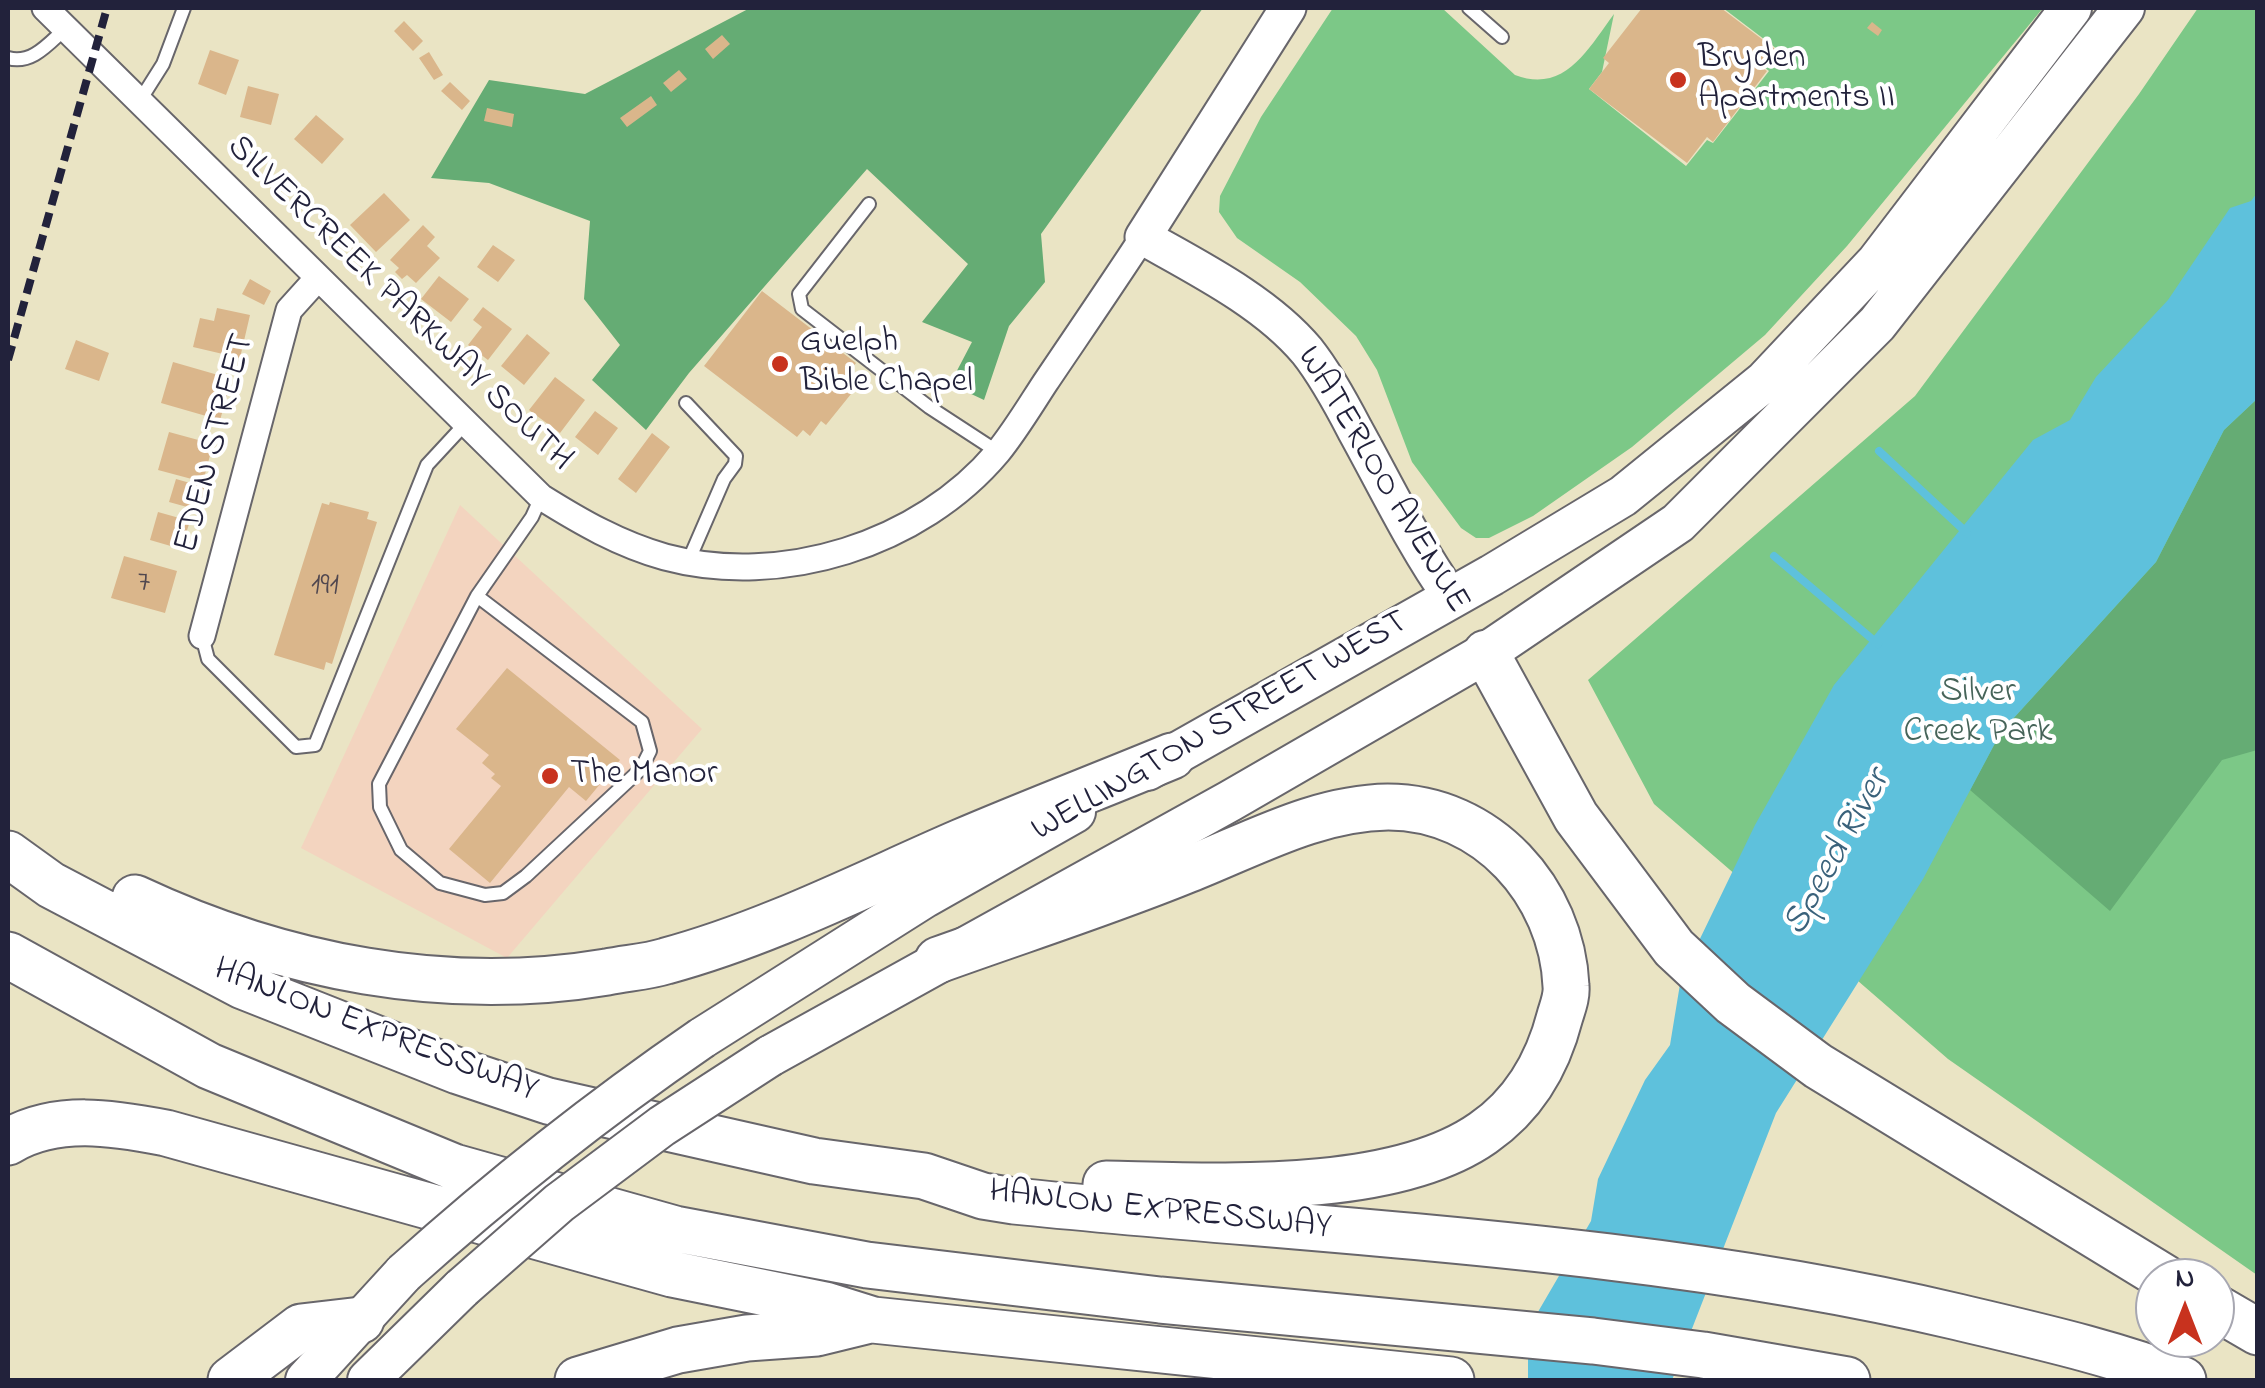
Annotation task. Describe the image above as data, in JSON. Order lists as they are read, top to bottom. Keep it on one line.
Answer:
{"streets":{"highway":["HANLON EXPRESSWAY"],"main road":["WATERLOO AVENUE","WELLINGTON STREET WEST"],"street":["SILVERCREEK PARKWAY SOUTH","EDEN STREET"]},"crossings":[["SILVERCREEK PARKWAY SOUTH","EDEN STREET"],["SILVERCREEK PARKWAY SOUTH","WATERLOO AVENUE"],["WATERLOO AVENUE","WELLINGTON STREET WEST"]],"water":["Speed River"],"parks":["Silver Creek Park"],"places":["Bryden Apartments II","Guelph Bible Chapel","The Manor"],"house_numbers":["7","191"],"north":"top"}
